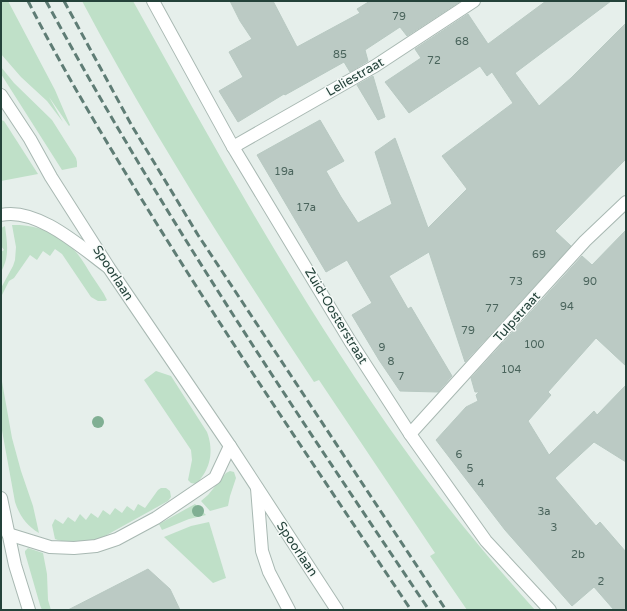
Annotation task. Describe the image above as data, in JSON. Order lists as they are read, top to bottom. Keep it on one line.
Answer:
{"streets":{"street":["Leliestraat","Spoorlaan","Zuid-Oosterstraat","Tulpstraat"]},"crossings":[["Leliestraat","Zuid-Oosterstraat"],["Zuid-Oosterstraat","Tulpstraat"]],"house_numbers":["79","68","85","72","19a","17a","69","73","90","94","77","79","100","9","8","104","7","6","5","4","3a","3","2b","2"]}
